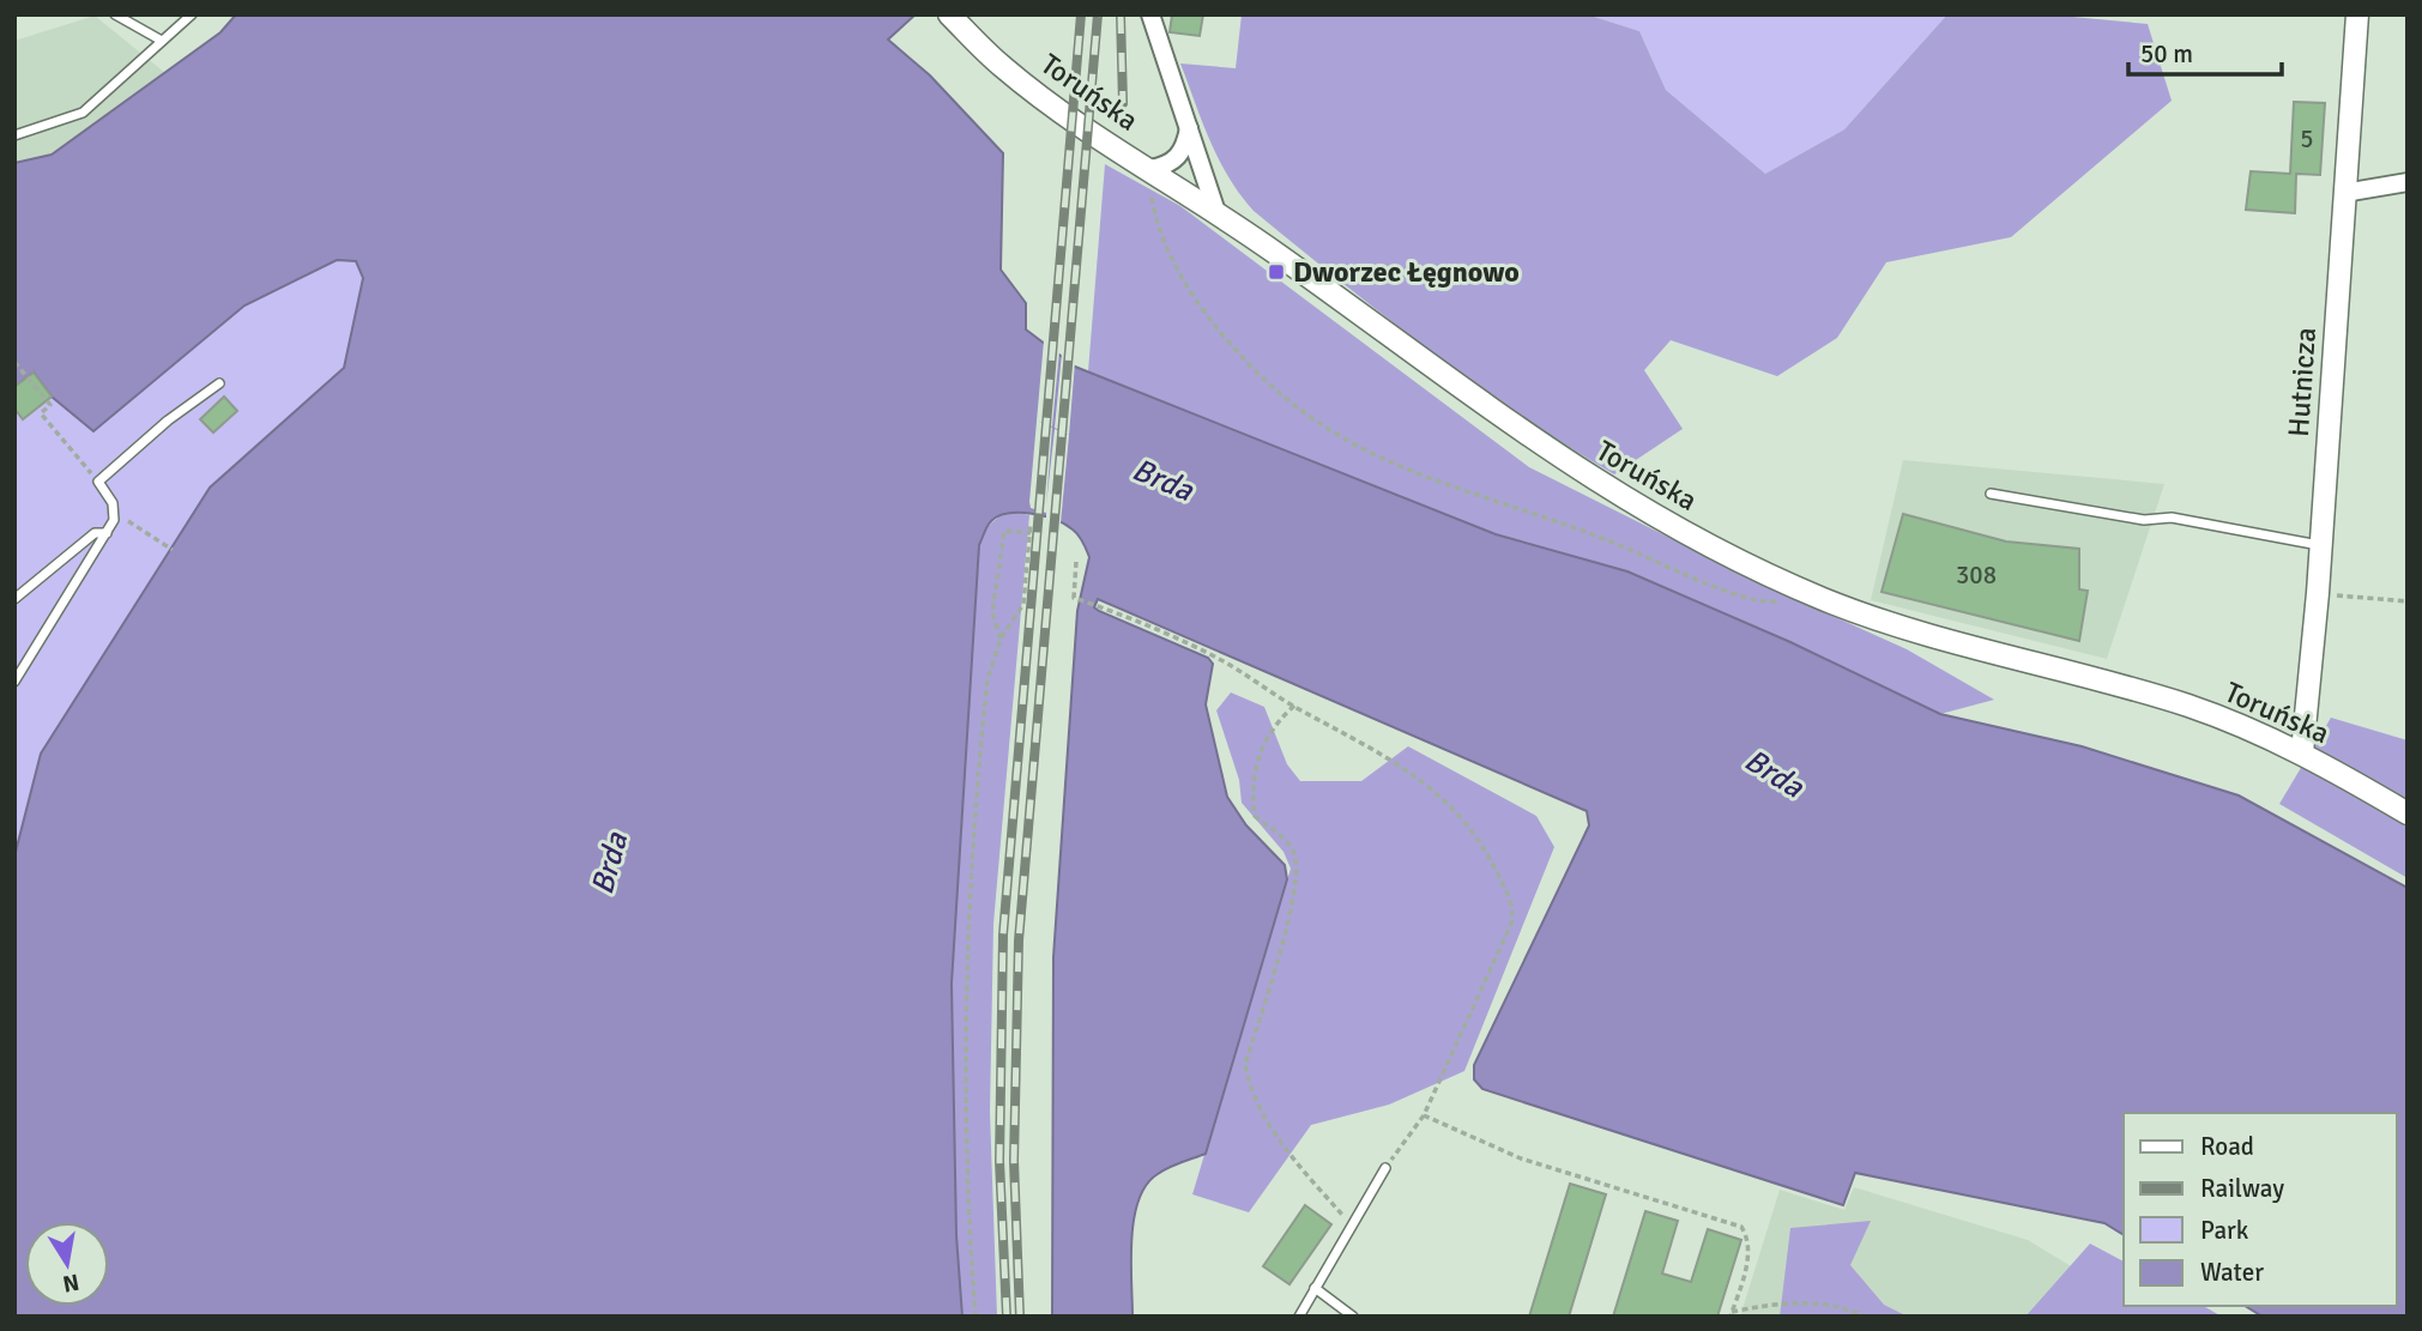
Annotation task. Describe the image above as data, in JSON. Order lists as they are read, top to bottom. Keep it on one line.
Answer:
{"streets":{"street":["Toruńska","Hutnicza"]},"crossings":[["Toruńska","Hutnicza"]],"water":["Brda"],"places":{"transit":["Dworzec Łęgnowo"]},"house_numbers":["5","308"],"legend":["Road","Railway","Park","Water"],"scale_bar":"50 m","north":"bottom"}
